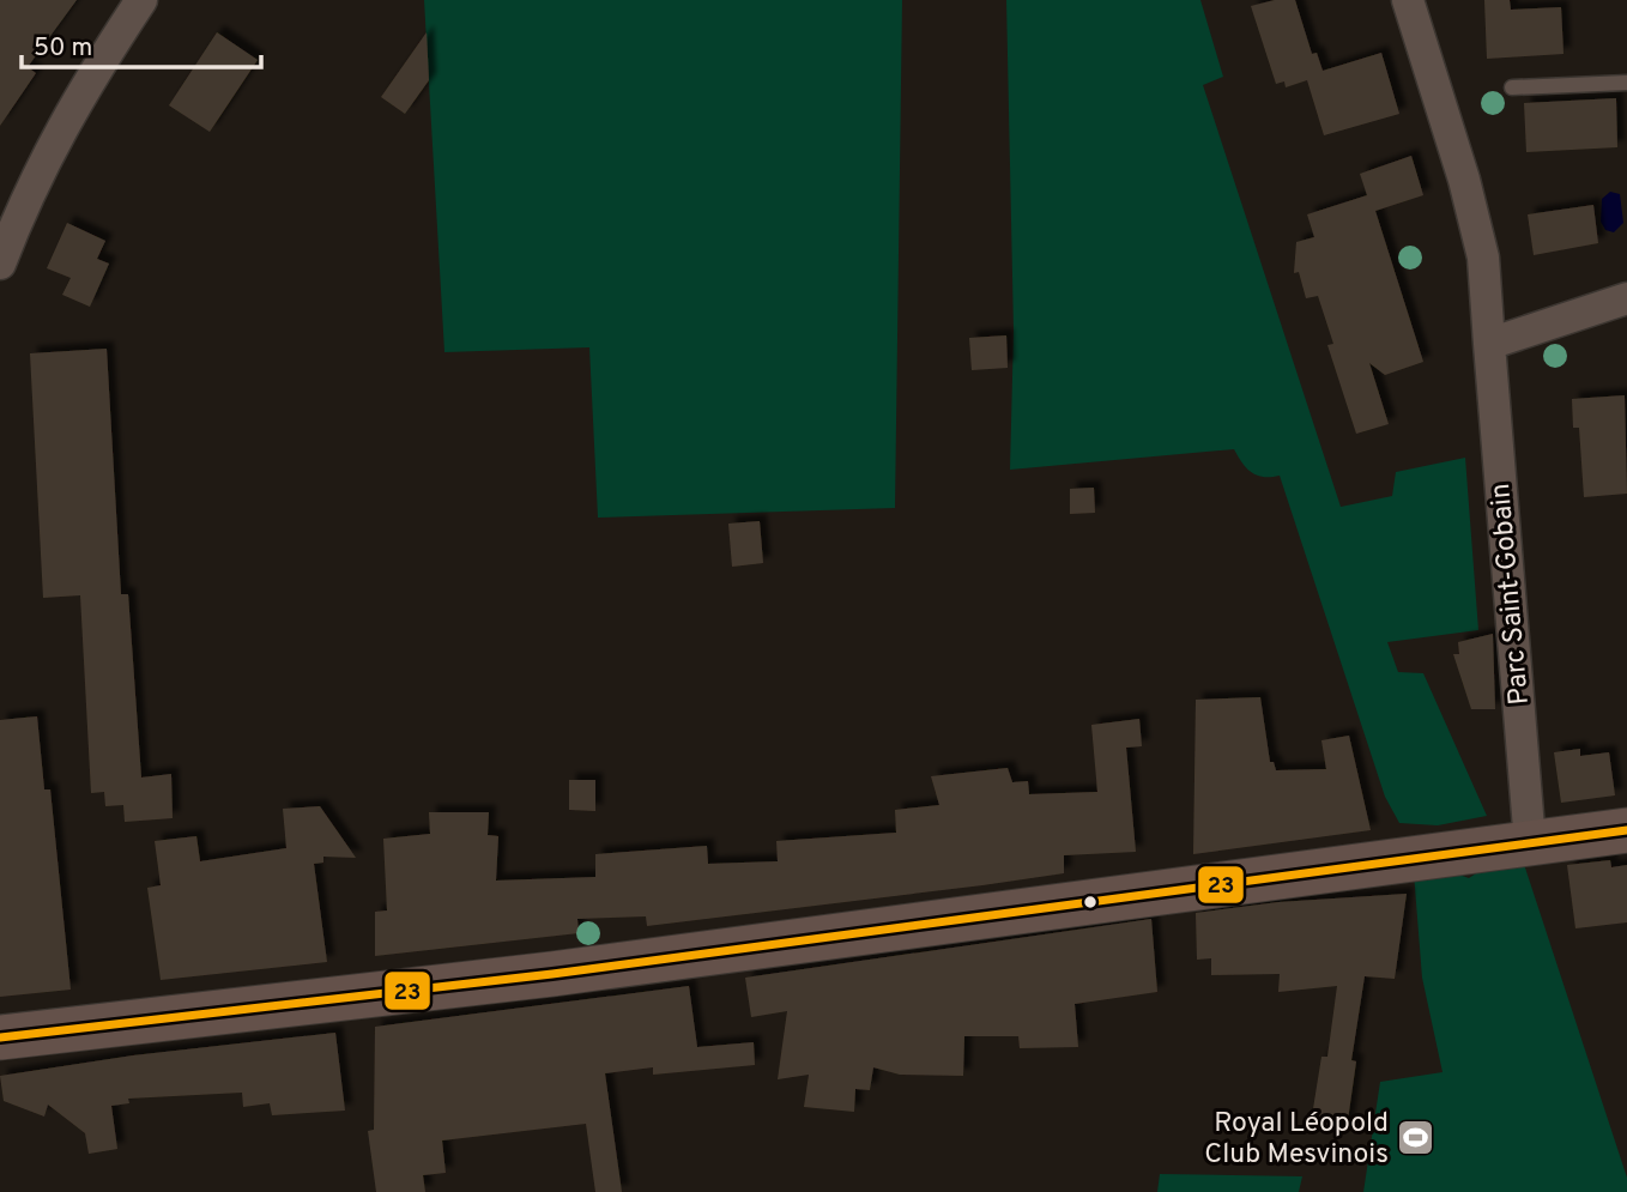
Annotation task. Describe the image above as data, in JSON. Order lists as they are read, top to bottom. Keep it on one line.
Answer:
{"streets":{"street":["Parc Saint-Gobain"]},"places":{"sports":["Royal Léopold Club Mesvinois"]},"lines":["transit line 23"],"scale_bar":"50 m"}
